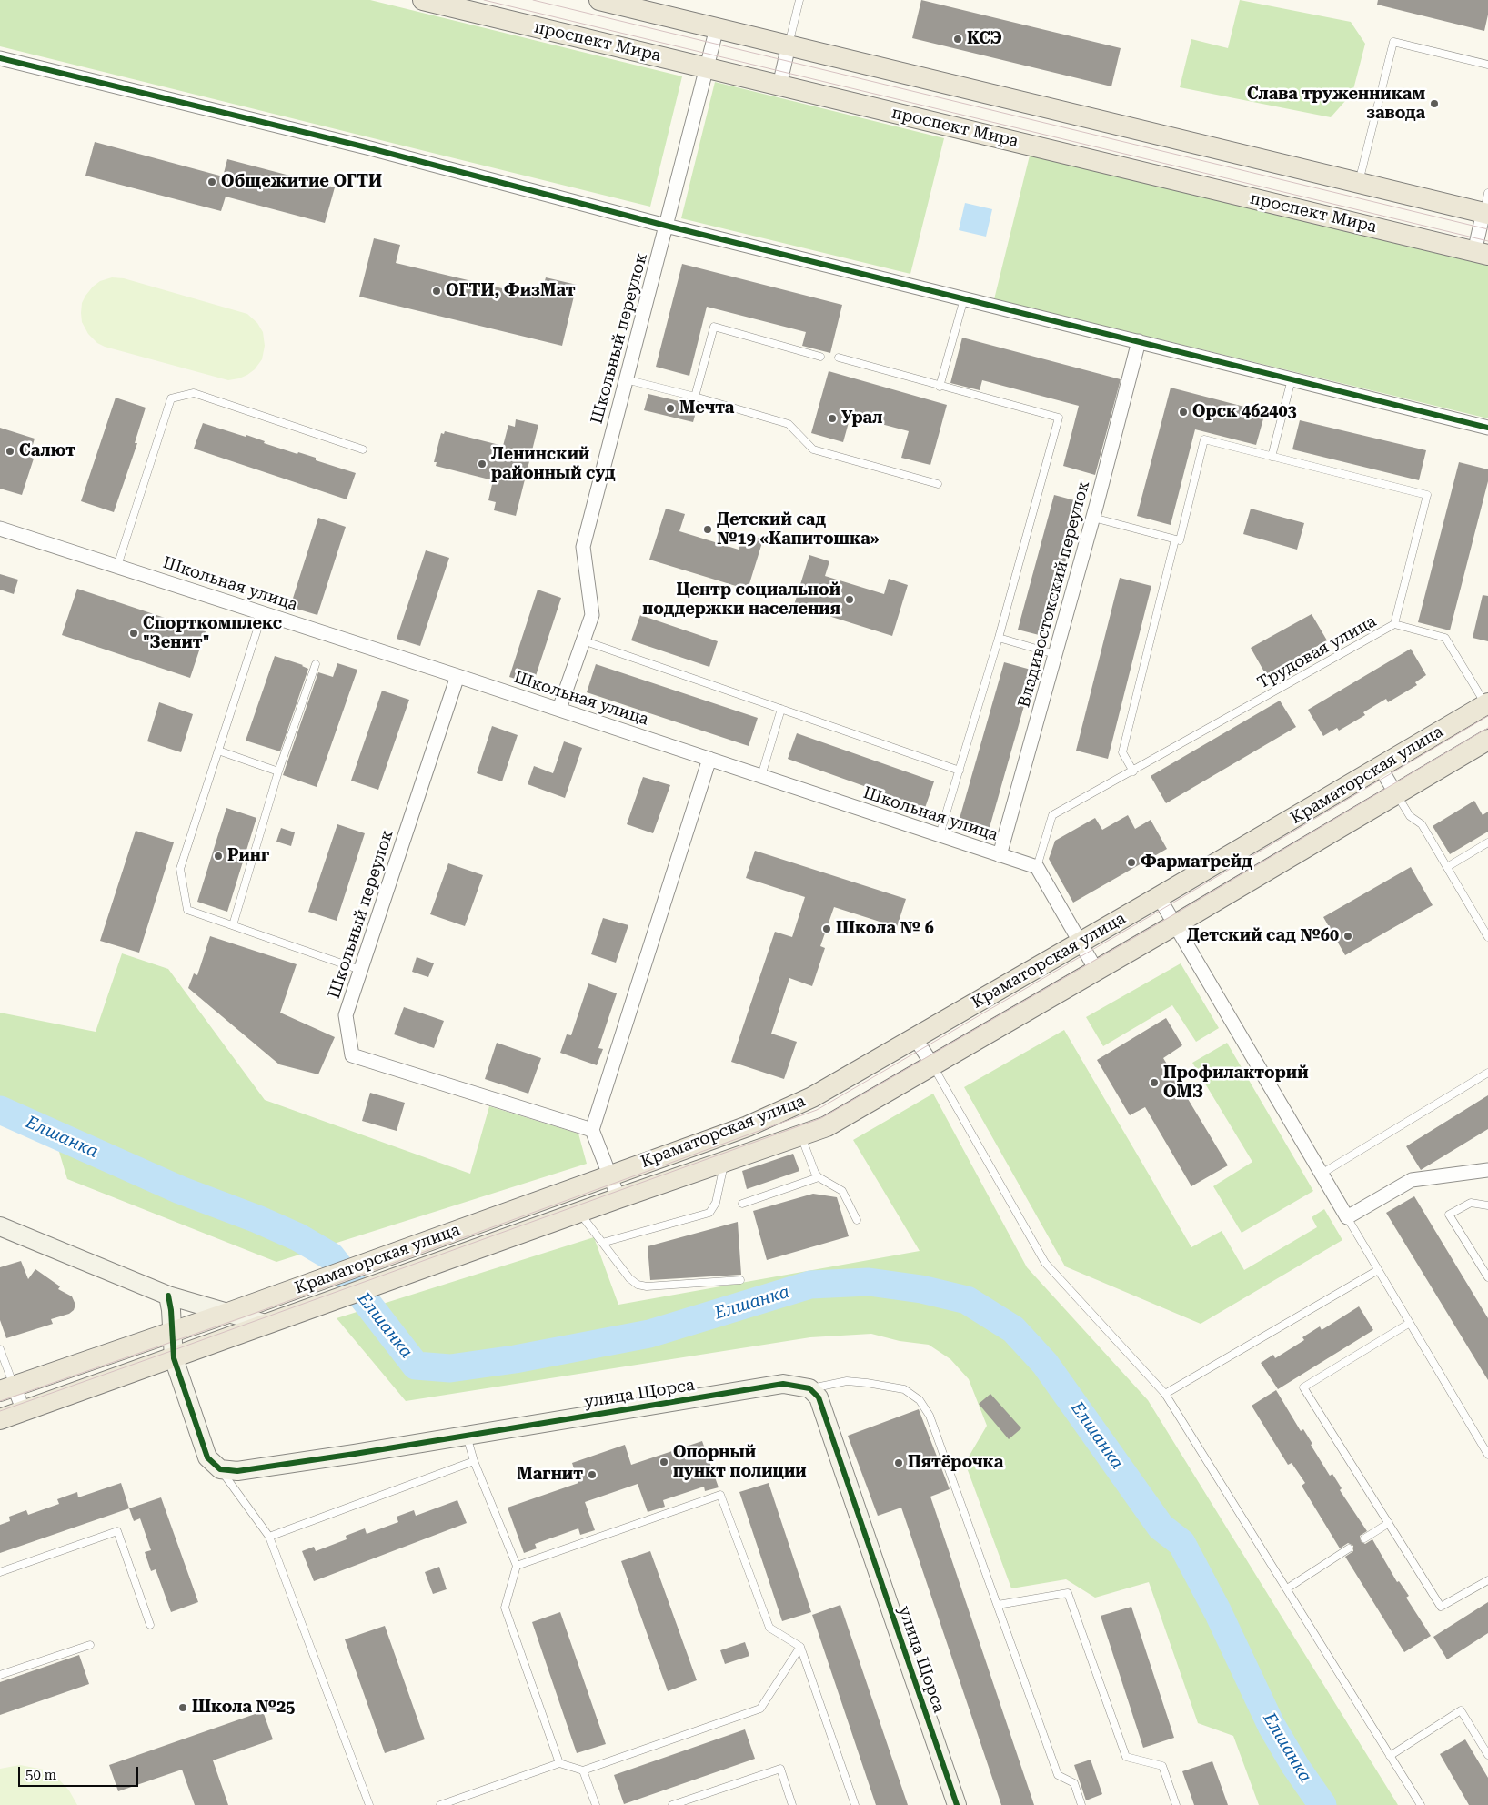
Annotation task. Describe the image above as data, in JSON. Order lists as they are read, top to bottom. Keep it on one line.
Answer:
{"streets":{"main road":["проспект Мира","Краматорская улица"],"street":["Школьный переулок","Школьная улица","Владивостокский переулок","улица Щорса"],"lane":["Трудовая улица"]},"crossings":[["проспект Мира","Школьный переулок"],["Школьный переулок","Школьная улица"],["Школьная улица","Владивостокский переулок"],["Школьная улица","Трудовая улица"]],"water":["Елшанка"],"places":["КСЭ","Слава труженникам завода","Общежитие ОГТИ","ОГТИ, ФизМат","Мечта","Орск 462403","Урал","Салют","Ленинский районный суд","Детский сад №19 «Капитошка»","Центр социальной поддержки населения","Спорткомплекс \"Зенит\"","Ринг","Фарматрейд","Школа № 6","Детский сад №60","Профилакторий ОМЗ","Опорный пункт полиции","Пятёрочка","Магнит","Школа №25"],"scale_bar":"50 m"}
